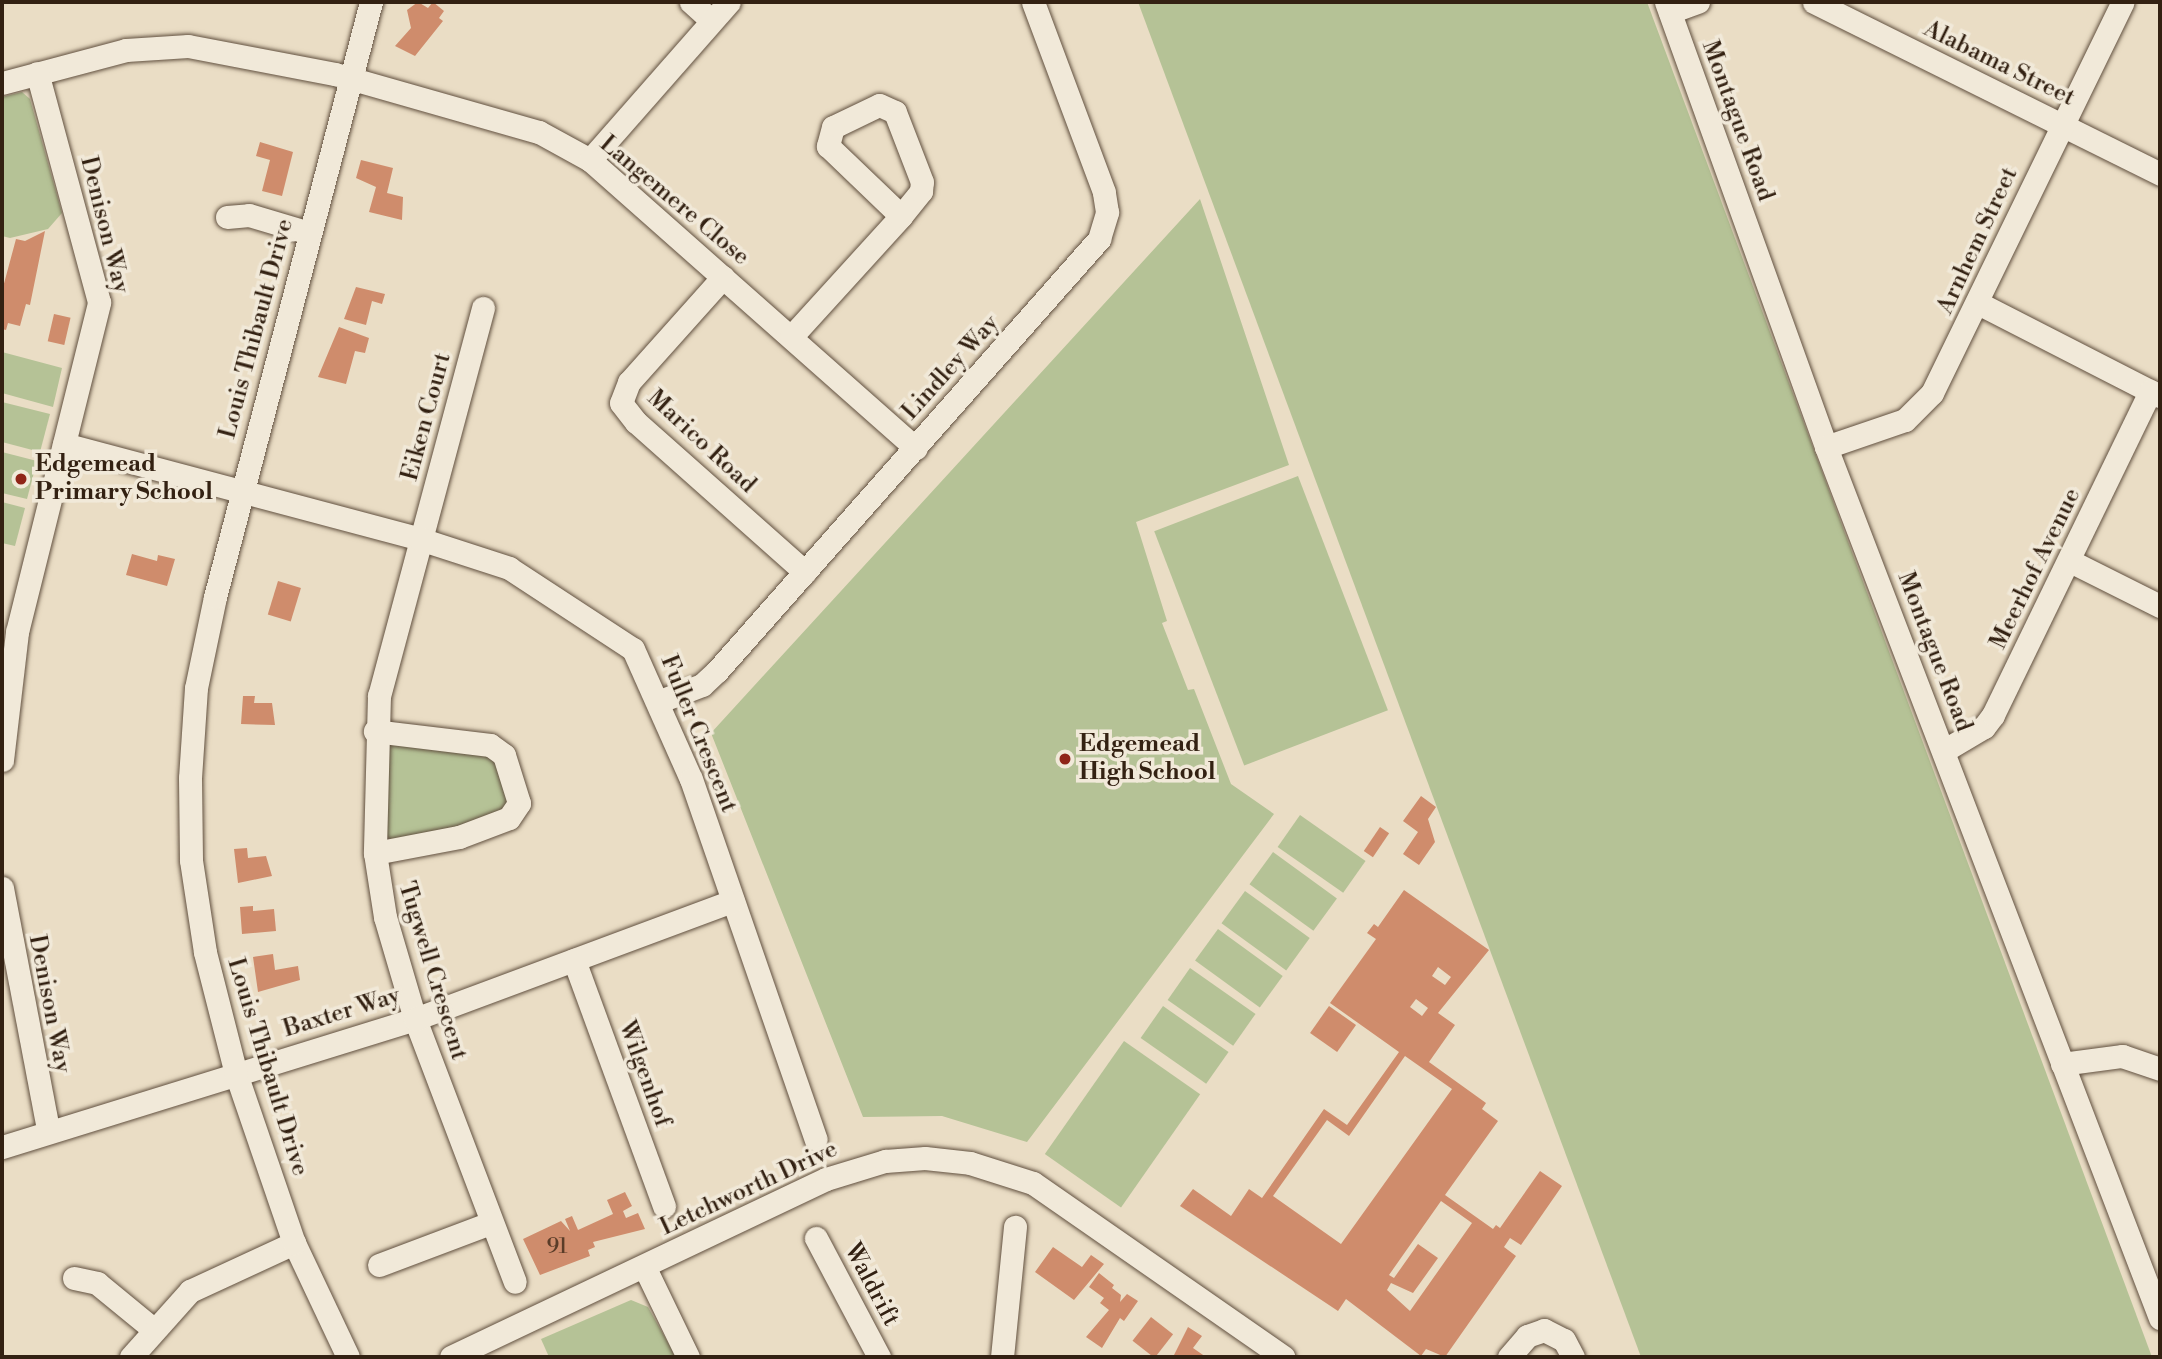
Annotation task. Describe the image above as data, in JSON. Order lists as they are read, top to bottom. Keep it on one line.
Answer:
{"streets":{"street":["Alabama Street","Montague Road","Langemere Close","Denison Way","Arnhem Street","Louis Thibault Drive","Lindley Way","Eiken Court","Marico Road","Meerhof Avenue","Fuller Crescent","Tugwell Crescent","Baxter Way","Wilgenhof","Letchworth Drive","Waldrift"]},"crossings":[["Alabama Street","Arnhem Street"],["Montague Road","Arnhem Street"],["Montague Road","Meerhof Avenue"],["Langemere Close","Denison Way"],["Langemere Close","Louis Thibault Drive"],["Langemere Close","Lindley Way"],["Langemere Close","Marico Road"],["Denison Way","Fuller Crescent"],["Denison Way","Baxter Way"],["Louis Thibault Drive","Fuller Crescent"],["Louis Thibault Drive","Baxter Way"],["Lindley Way","Marico Road"],["Lindley Way","Fuller Crescent"],["Eiken Court","Fuller Crescent"],["Eiken Court","Tugwell Crescent"],["Fuller Crescent","Tugwell Crescent"],["Fuller Crescent","Baxter Way"],["Tugwell Crescent","Baxter Way"],["Baxter Way","Wilgenhof"]],"places":["Edgemead Primary School","Edgemead High School"],"house_numbers":["91"]}
